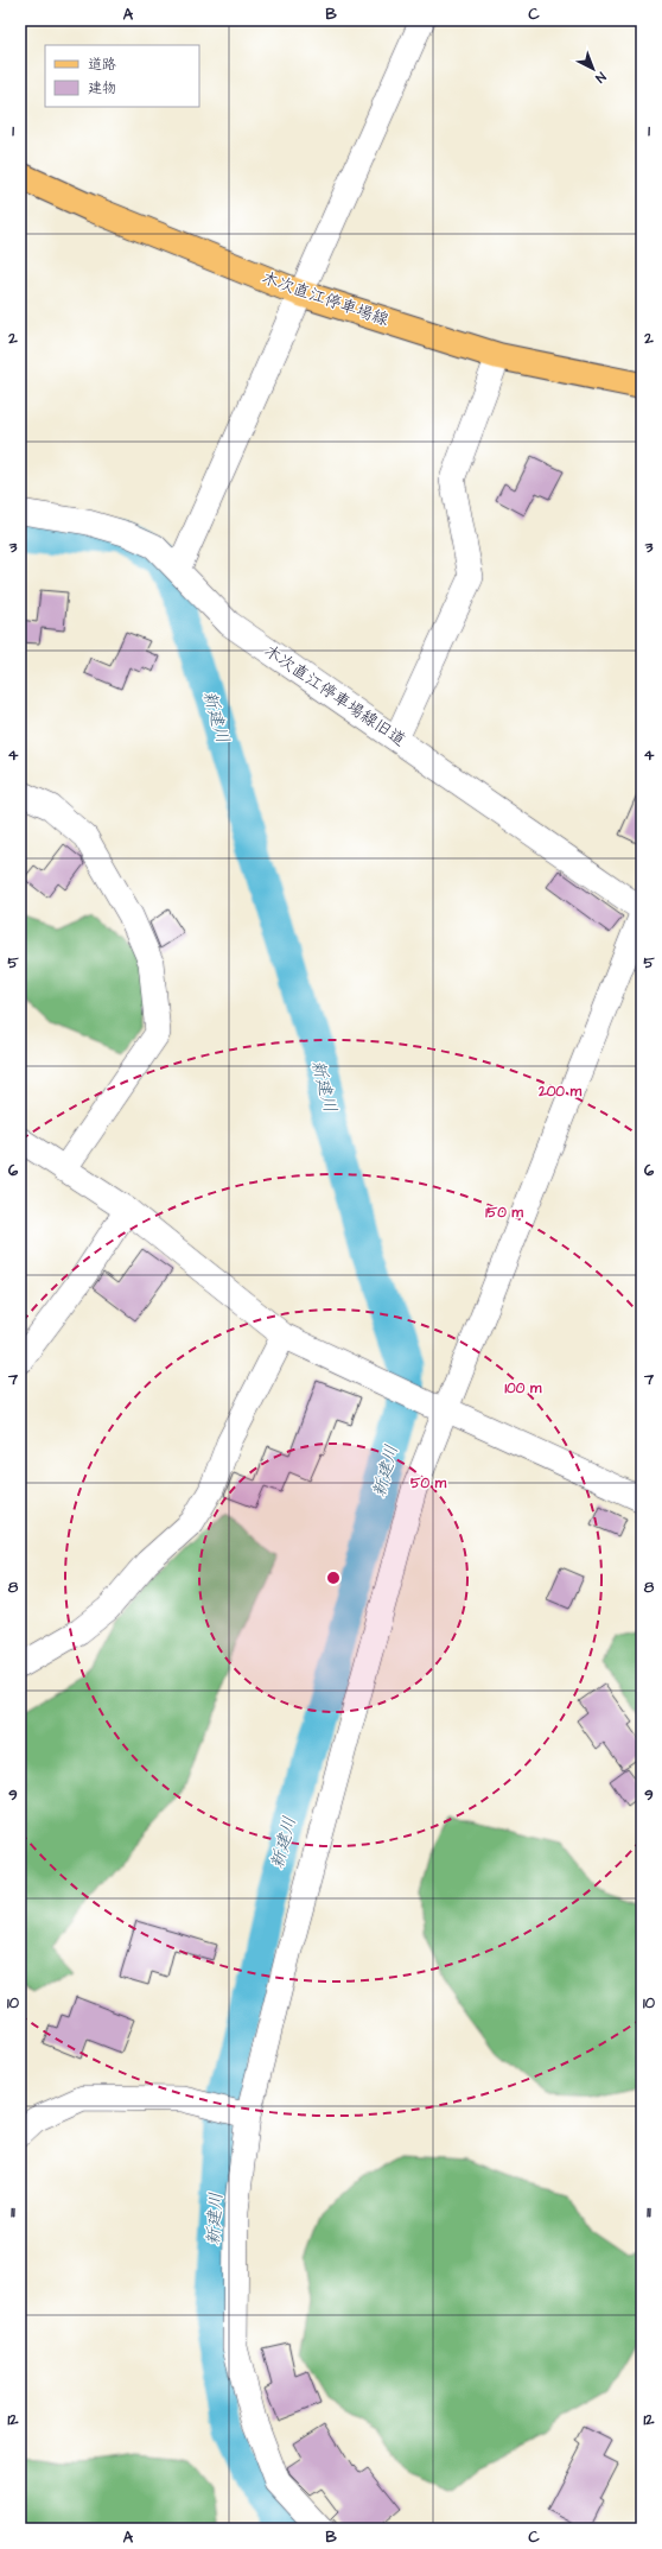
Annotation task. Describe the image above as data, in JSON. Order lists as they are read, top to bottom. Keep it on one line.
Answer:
{"streets":{"main road":["木次直江停車場線"],"street":["木次直江停車場線旧道"]},"water":["新建川"],"legend":["道路","建物"],"north":"bottom right","grid":{"columns":["A","B","C"],"rows":["1","2","3","4","5","6","7","8","9","10","11","12"]},"rings":["200 m","150 m","100 m","50 m"]}
